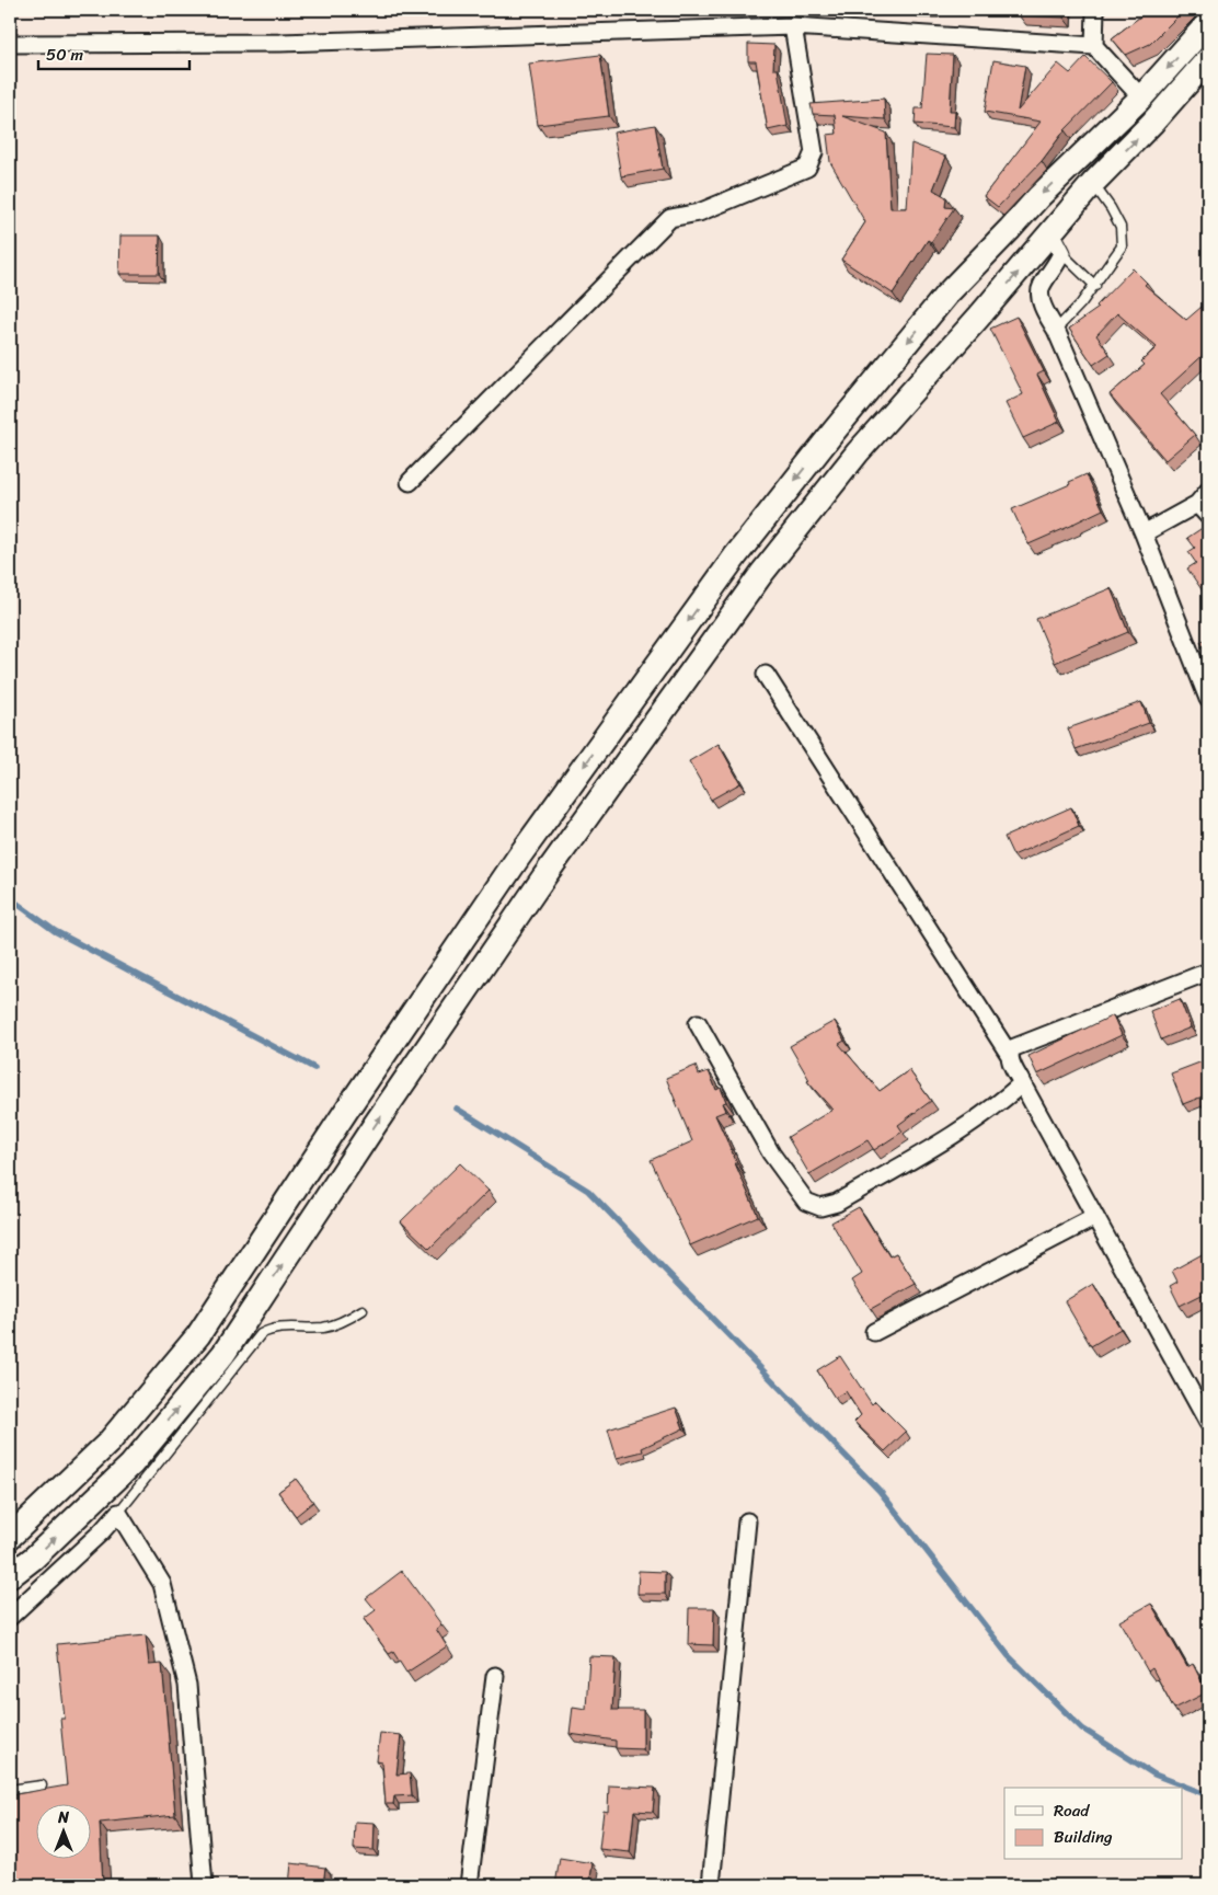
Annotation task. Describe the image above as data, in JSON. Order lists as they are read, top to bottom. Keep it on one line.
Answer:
{"legend":["Road","Building"],"scale_bar":"50 m","north":"top"}
